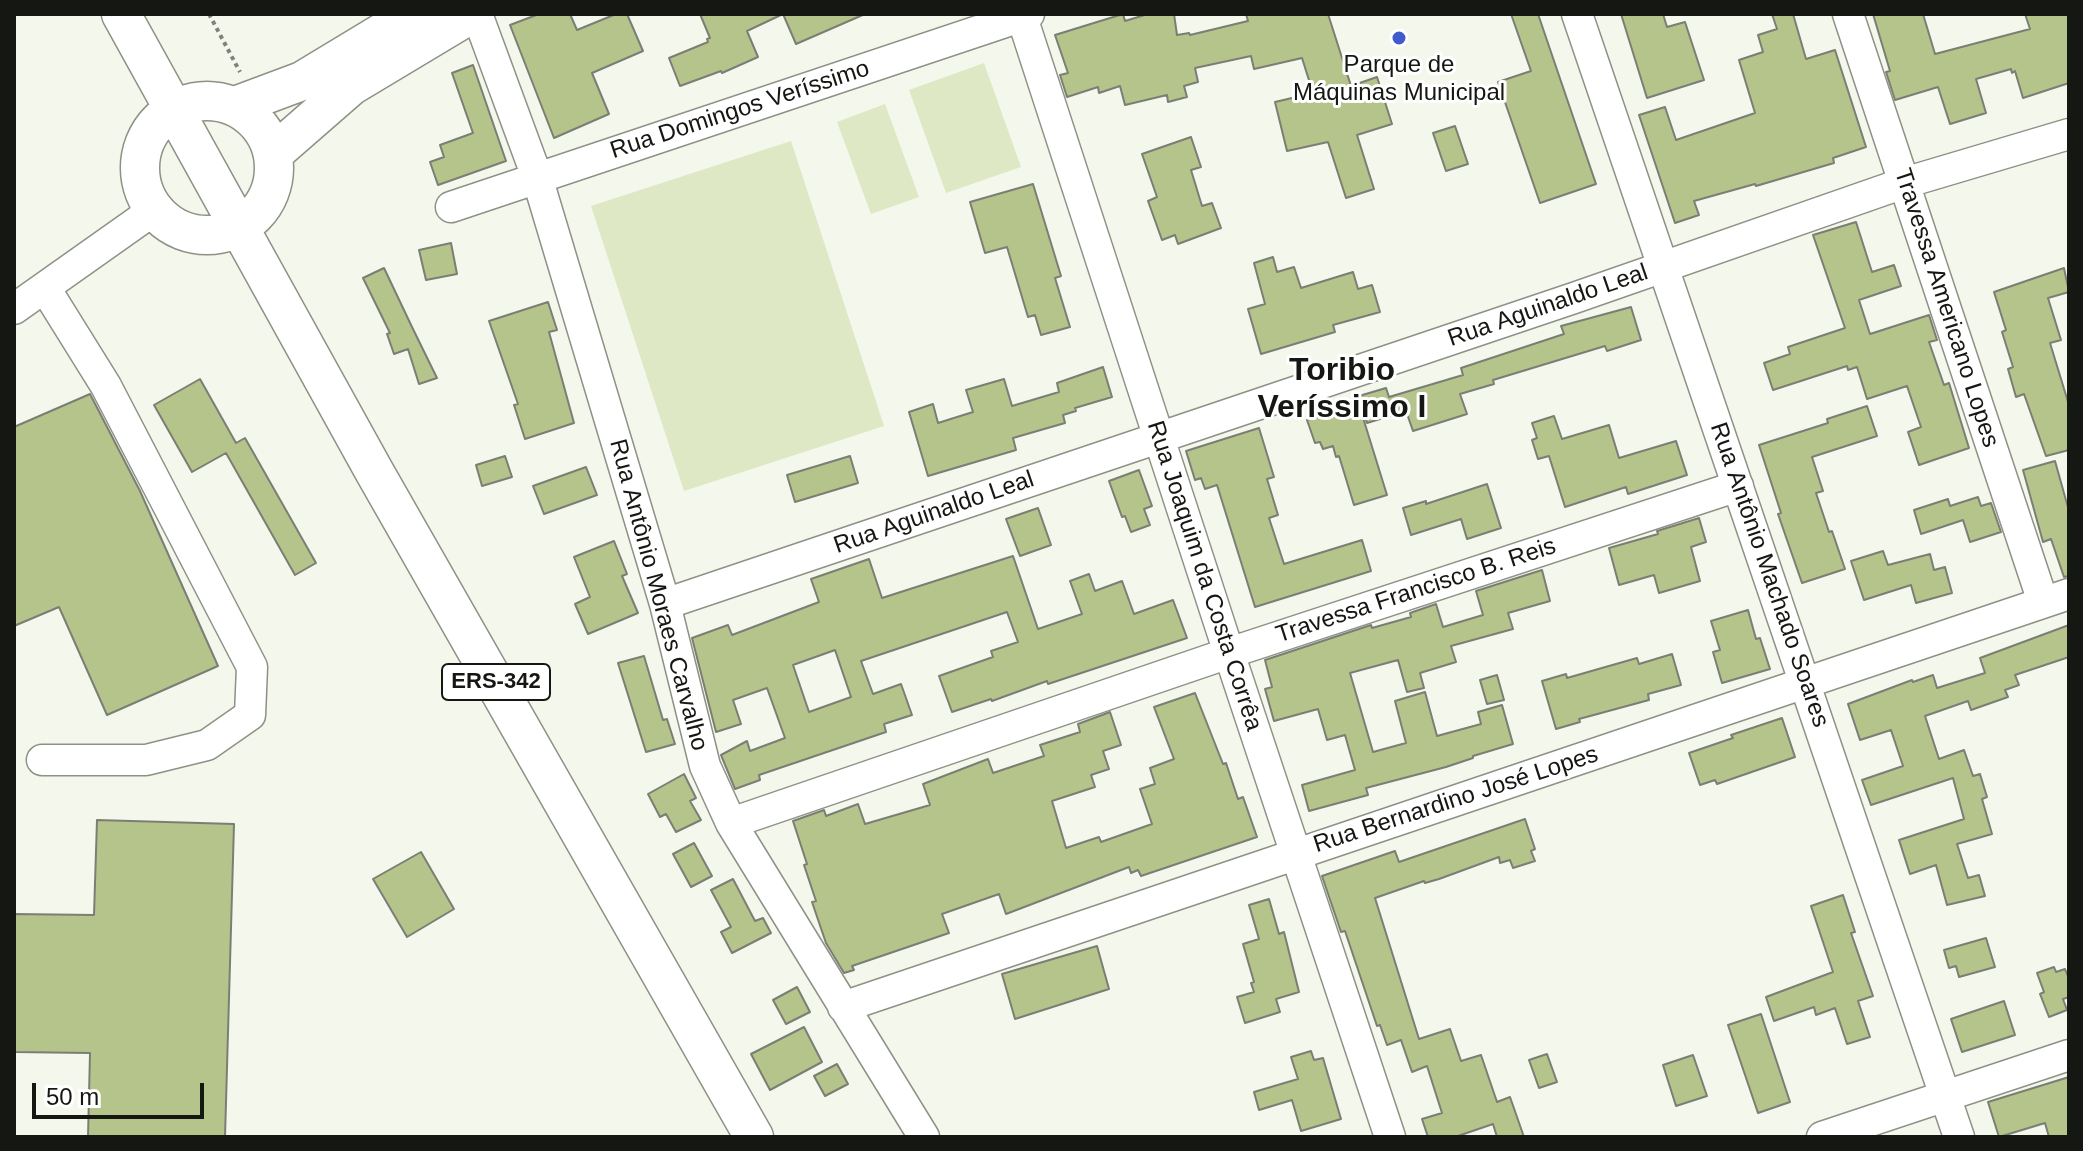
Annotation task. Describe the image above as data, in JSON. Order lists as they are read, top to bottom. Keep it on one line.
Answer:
{"streets":{"main road":["ERS-342"],"street":["Rua Domingos Veríssimo","Rua Aguinaldo Leal","Travessa Americano Lopes","Rua Antônio Machado Soares","Rua Joaquim da Costa Corrêa","Travessa Francisco B. Reis","Rua Antônio Moraes Carvalho","Rua Bernardino José Lopes"]},"crossings":[["Rua Domingos Veríssimo","Rua Joaquim da Costa Corrêa"],["Rua Domingos Veríssimo","Rua Antônio Moraes Carvalho"],["Rua Aguinaldo Leal","Travessa Americano Lopes"],["Rua Aguinaldo Leal","Rua Antônio Machado Soares"],["Rua Aguinaldo Leal","Rua Joaquim da Costa Corrêa"],["Rua Aguinaldo Leal","Rua Antônio Moraes Carvalho"],["Travessa Americano Lopes","Rua Bernardino José Lopes"],["Rua Antônio Machado Soares","Travessa Francisco B. Reis"],["Rua Antônio Machado Soares","Rua Bernardino José Lopes"],["Rua Joaquim da Costa Corrêa","Travessa Francisco B. Reis"],["Rua Joaquim da Costa Corrêa","Rua Bernardino José Lopes"],["Travessa Francisco B. Reis","Rua Antônio Moraes Carvalho"],["Rua Antônio Moraes Carvalho","Rua Bernardino José Lopes"]],"districts":["Toribio Veríssimo I"],"places":["Parque de Máquinas Municipal"],"scale_bar":"50 m"}
